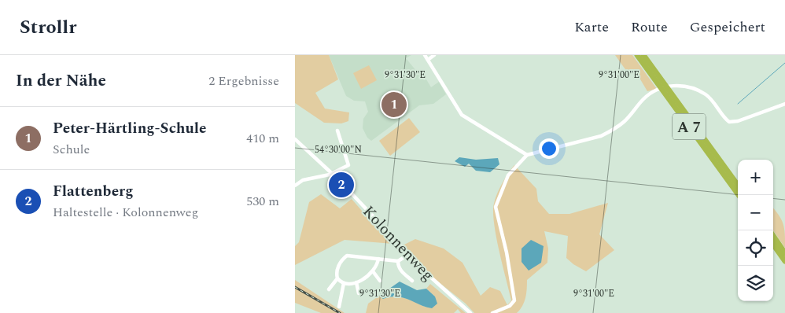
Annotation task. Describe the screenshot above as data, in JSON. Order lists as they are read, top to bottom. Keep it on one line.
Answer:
{"streets":{"highway":["A 7"],"street":["Kolonnenweg"]},"page":{"header":"Strollr","nav":["Karte","Route","Gespeichert"],"heading":["In der Nähe","2 Ergebnisse"],"pins":["1","2"],"list":[{"mark":"1","name":"Peter-Härtling-Schule","note":"Schule","value":"410 m"},{"mark":"2","name":"Flattenberg","note":"Haltestelle · Kolonnenweg","value":"530 m"}],"map_buttons":["+","−"]},"coordinates":["9°31'30\"E","9°31'00\"E","54°30'00\"N"]}
